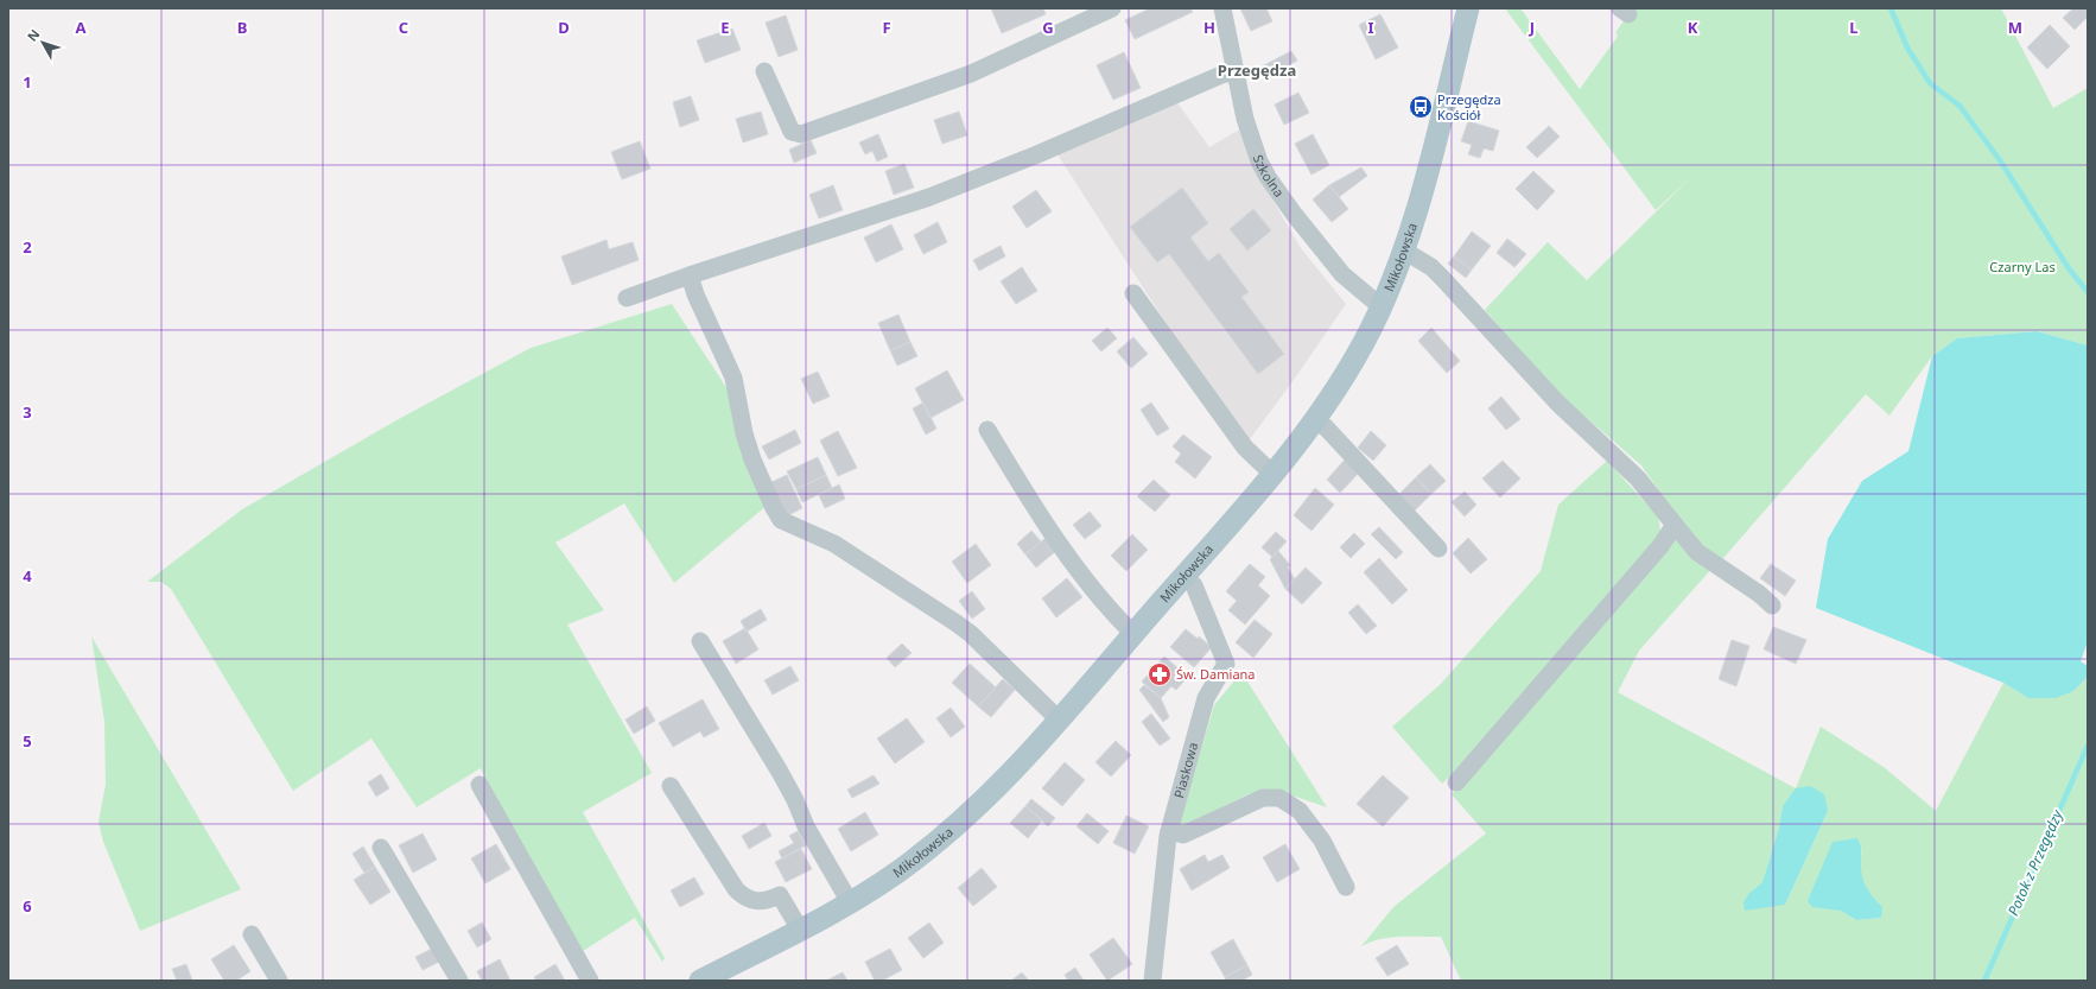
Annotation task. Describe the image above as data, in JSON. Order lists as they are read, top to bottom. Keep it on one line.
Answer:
{"streets":{"main road":["Mikołowska"],"street":["Szkolna","Piaskowa"]},"crossings":[["Szkolna","Mikołowska"],["Mikołowska","Piaskowa"]],"districts":["Przegędza"],"water":["Potok z Przegędzy"],"parks":["Czarny Las"],"places":{"bus stop":["Przegędza Kościół"],"pharmacy":["Św. Damiana"]},"north":"top left","grid":{"columns":["A","B","C","D","E","F","G","H","I","J","K","L","M"],"rows":["1","2","3","4","5","6"]}}
